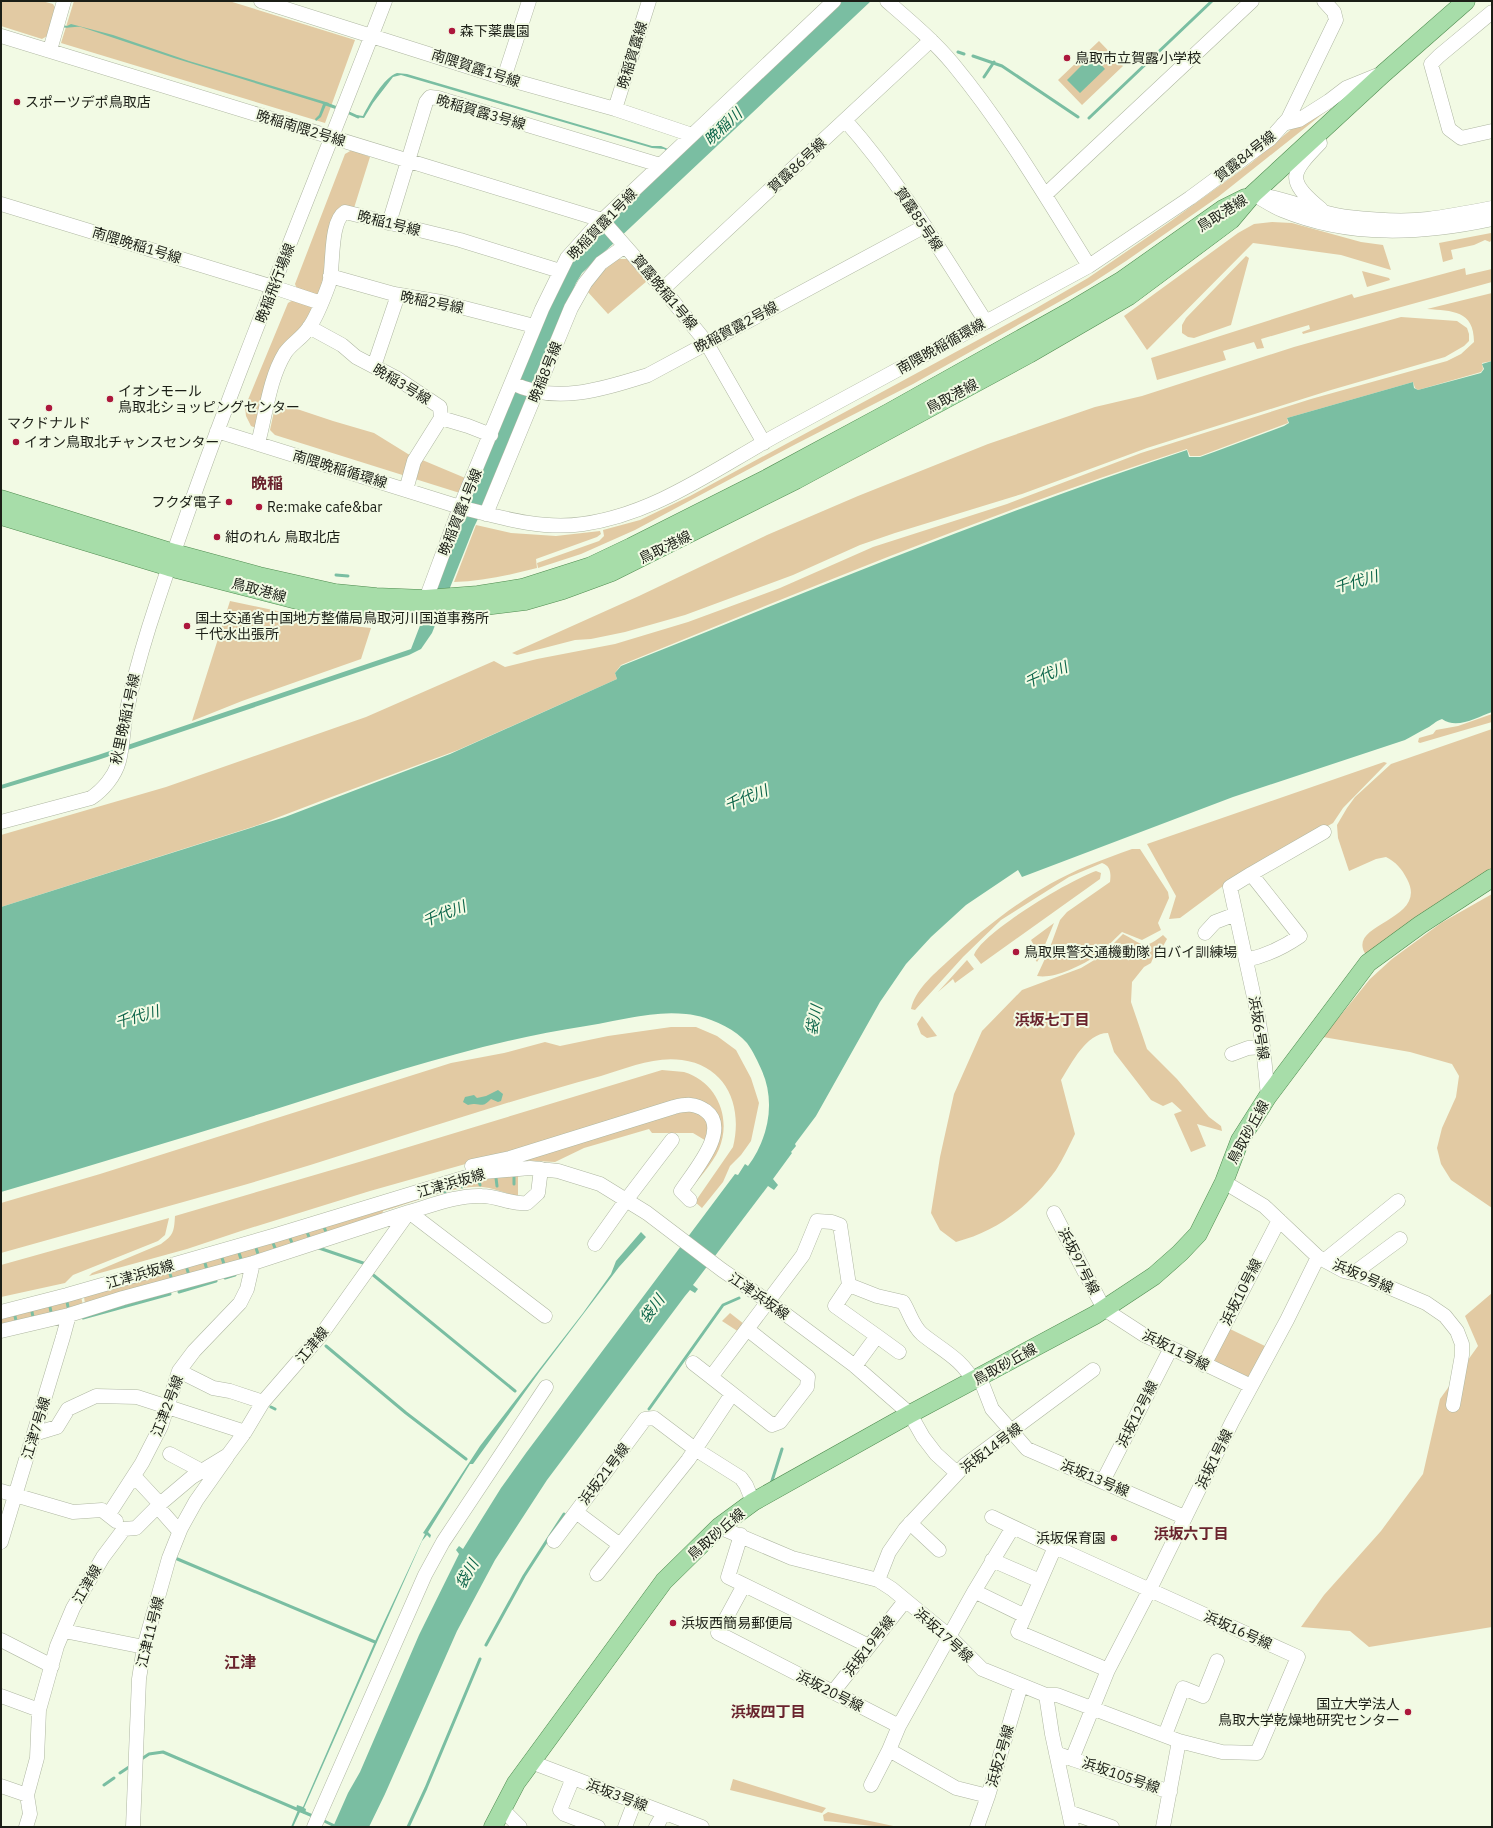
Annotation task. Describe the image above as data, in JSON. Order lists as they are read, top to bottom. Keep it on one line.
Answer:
{"streets":{"main road":["鳥取港線","鳥取砂丘線"],"street":["晩稲賀露線","南隈賀露1号線","晩稲賀露3号線","晩稲南隈2号線","賀露84号線","賀露86号線","賀露85号線","晩稲1号線","晩稲賀露1号線","南隈晩稲1号線","晩稲飛行場線","賀露晩稲1号線","晩稲2号線","晩稲賀露2号線","南隈晩稲循環線","晩稲8号線","晩稲3号線","秋里晩稲1号線","浜坂6号線","江津浜坂線","浜坂97号線","浜坂9号線","浜坂10号線","江津線","浜坂11号線","江津2号線","浜坂12号線","江津7号線","浜坂14号線","浜坂1号線","浜坂21号線","浜坂13号線","浜坂16号線","江津11号線","浜坂17号線","浜坂19号線","浜坂20号線","浜坂2号線","浜坂105号線","浜坂3号線"]},"crossings":[["晩稲賀露線","南隈賀露1号線"],["南隈賀露1号線","晩稲賀露1号線"],["南隈賀露1号線","晩稲飛行場線"],["晩稲賀露3号線","晩稲南隈2号線"],["晩稲賀露3号線","晩稲1号線"],["晩稲賀露3号線","晩稲賀露1号線"],["晩稲南隈2号線","晩稲賀露1号線"],["晩稲南隈2号線","晩稲飛行場線"],["晩稲南隈2号線","賀露晩稲1号線"],["賀露84号線","南隈晩稲循環線"],["賀露86号線","賀露85号線"],["賀露86号線","賀露晩稲1号線"],["鳥取港線","晩稲賀露1号線"],["鳥取港線","晩稲飛行場線"],["鳥取港線","秋里晩稲1号線"],["賀露85号線","晩稲賀露2号線"],["賀露85号線","南隈晩稲循環線"],["晩稲1号線","晩稲賀露1号線"],["晩稲1号線","南隈晩稲1号線"],["晩稲1号線","晩稲2号線"],["晩稲1号線","南隈晩稲循環線"],["晩稲1号線","晩稲3号線"],["晩稲賀露1号線","賀露晩稲1号線"],["晩稲賀露1号線","晩稲2号線"],["晩稲賀露1号線","晩稲賀露2号線"],["晩稲賀露1号線","南隈晩稲循環線"],["晩稲賀露1号線","晩稲3号線"],["南隈晩稲1号線","晩稲飛行場線"],["晩稲飛行場線","南隈晩稲循環線"],["晩稲飛行場線","秋里晩稲1号線"],["賀露晩稲1号線","晩稲賀露2号線"],["賀露晩稲1号線","南隈晩稲循環線"],["賀露晩稲1号線","晩稲8号線"],["晩稲賀露2号線","晩稲8号線"],["南隈晩稲循環線","晩稲8号線"],["浜坂6号線","鳥取砂丘線"],["鳥取砂丘線","江津浜坂線"],["鳥取砂丘線","浜坂97号線"],["鳥取砂丘線","浜坂11号線"],["鳥取砂丘線","浜坂21号線"],["鳥取砂丘線","浜坂13号線"],["鳥取砂丘線","浜坂17号線"],["鳥取砂丘線","浜坂3号線"],["江津浜坂線","浜坂14号線"],["浜坂97号線","浜坂11号線"],["浜坂9号線","浜坂1号線"],["浜坂10号線","浜坂11号線"],["江津線","江津11号線"],["浜坂11号線","浜坂12号線"],["浜坂11号線","浜坂1号線"],["浜坂12号線","浜坂13号線"],["浜坂14号線","浜坂13号線"],["浜坂14号線","浜坂17号線"],["浜坂1号線","浜坂13号線"],["浜坂1号線","浜坂16号線"],["浜坂1号線","浜坂105号線"],["浜坂16号線","浜坂17号線"],["浜坂17号線","浜坂19号線"],["浜坂17号線","浜坂2号線"],["浜坂19号線","浜坂20号線"]],"districts":["晩稲","浜坂七丁目","浜坂六丁目","江津","浜坂四丁目"],"water":["晩稲川","千代川","袋川"],"places":["森下薬農園","鳥取市立賀露小学校","スポーツデポ鳥取店","イオンモール 鳥取北ショッピングセンター","マクドナルド","イオン鳥取北チャンスセンター","フクダ電子","Re:make cafe&bar","紺のれん 鳥取北店","国土交通省中国地方整備局鳥取河川国道事務所 千代水出張所","鳥取県警交通機動隊 白バイ訓練場","浜坂保育園","浜坂西簡易郵便局","国立大学法人 鳥取大学乾燥地研究センター"]}
